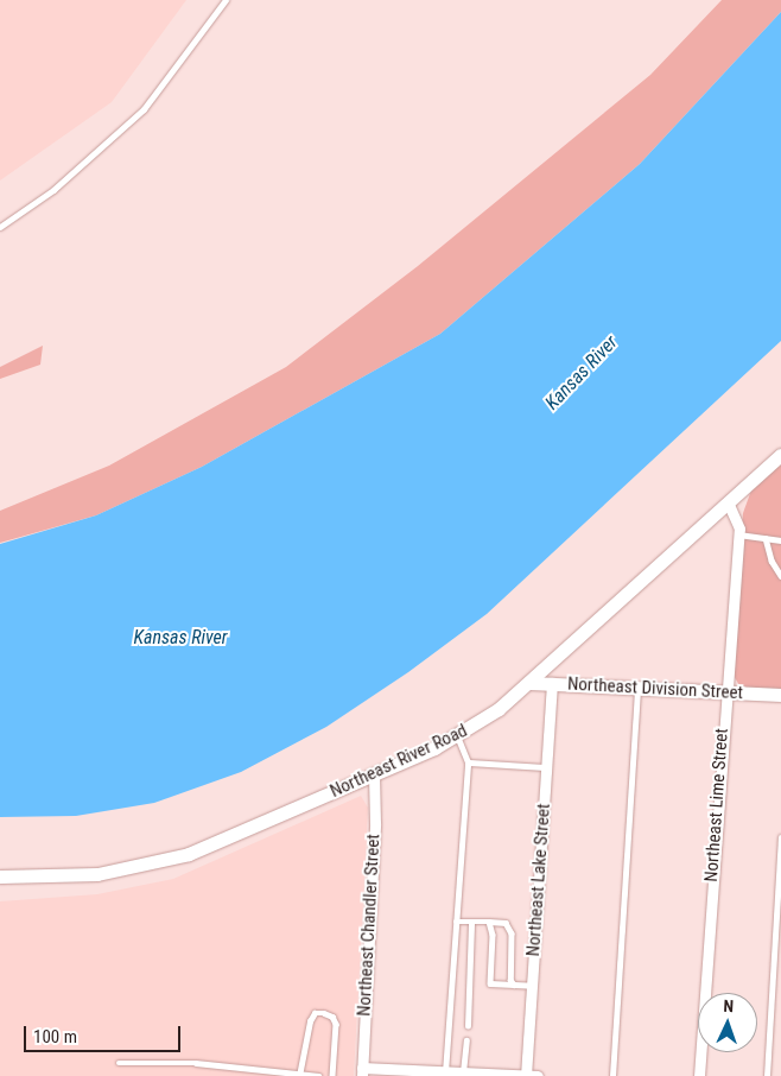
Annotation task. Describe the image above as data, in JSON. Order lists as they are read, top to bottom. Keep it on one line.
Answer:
{"streets":{"street":["Northeast Division Street","Northeast River Road","Northeast Lime Street","Northeast Lake Street","Northeast Chandler Street"]},"crossings":[["Northeast Division Street","Northeast River Road"],["Northeast Division Street","Northeast Lime Street"],["Northeast Division Street","Northeast Lake Street"],["Northeast River Road","Northeast Lime Street"],["Northeast River Road","Northeast Chandler Street"]],"water":["Kansas River"],"scale_bar":"100 m","north":"top"}
